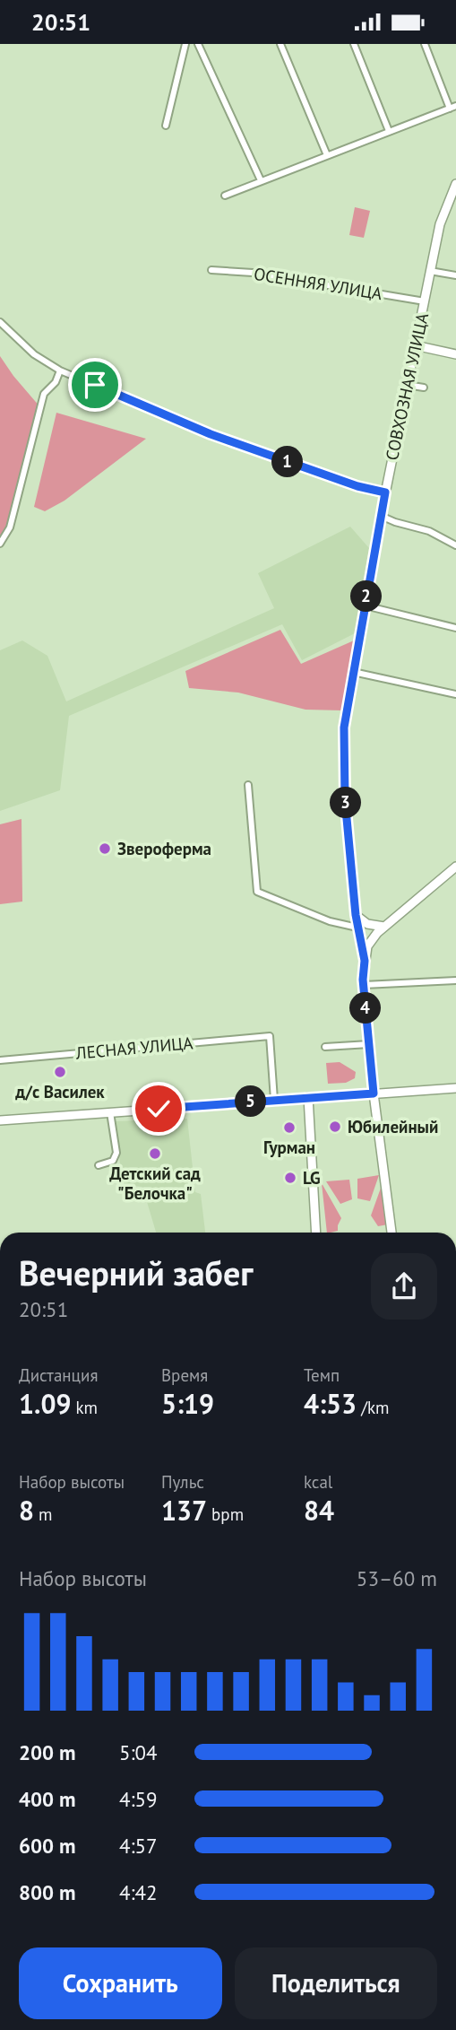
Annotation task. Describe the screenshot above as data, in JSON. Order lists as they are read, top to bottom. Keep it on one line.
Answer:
{"streets":{"main road":["СОВХОЗНАЯ УЛИЦА"],"street":["ОСЕННЯЯ УЛИЦА","ЛЕСНАЯ УЛИЦА"]},"crossings":[["ОСЕННЯЯ УЛИЦА","СОВХОЗНАЯ УЛИЦА"]],"places":["Звероферма","д/с Василек","Юбилейный","Гурман","Детский сад \"Белочка\"","LG"],"page":{"status":"20:51","pins":["1","2","3","4","5"],"heading":["Вечерний забег","20:51"],"stats":[["Дистанция","1.09 km"],["Время","5:19"],["Темп","4:53 /km"],["Набор высоты","8 m"],["Пульс","137 bpm"],["kcal","84"]],"chart":["Набор высоты","53–60 m"],"list":[{"name":"200 m","note":"5:04"},{"name":"400 m","note":"4:59"},{"name":"600 m","note":"4:57"},{"name":"800 m","note":"4:42"}],"buttons":["Сохранить","Поделиться"]}}
